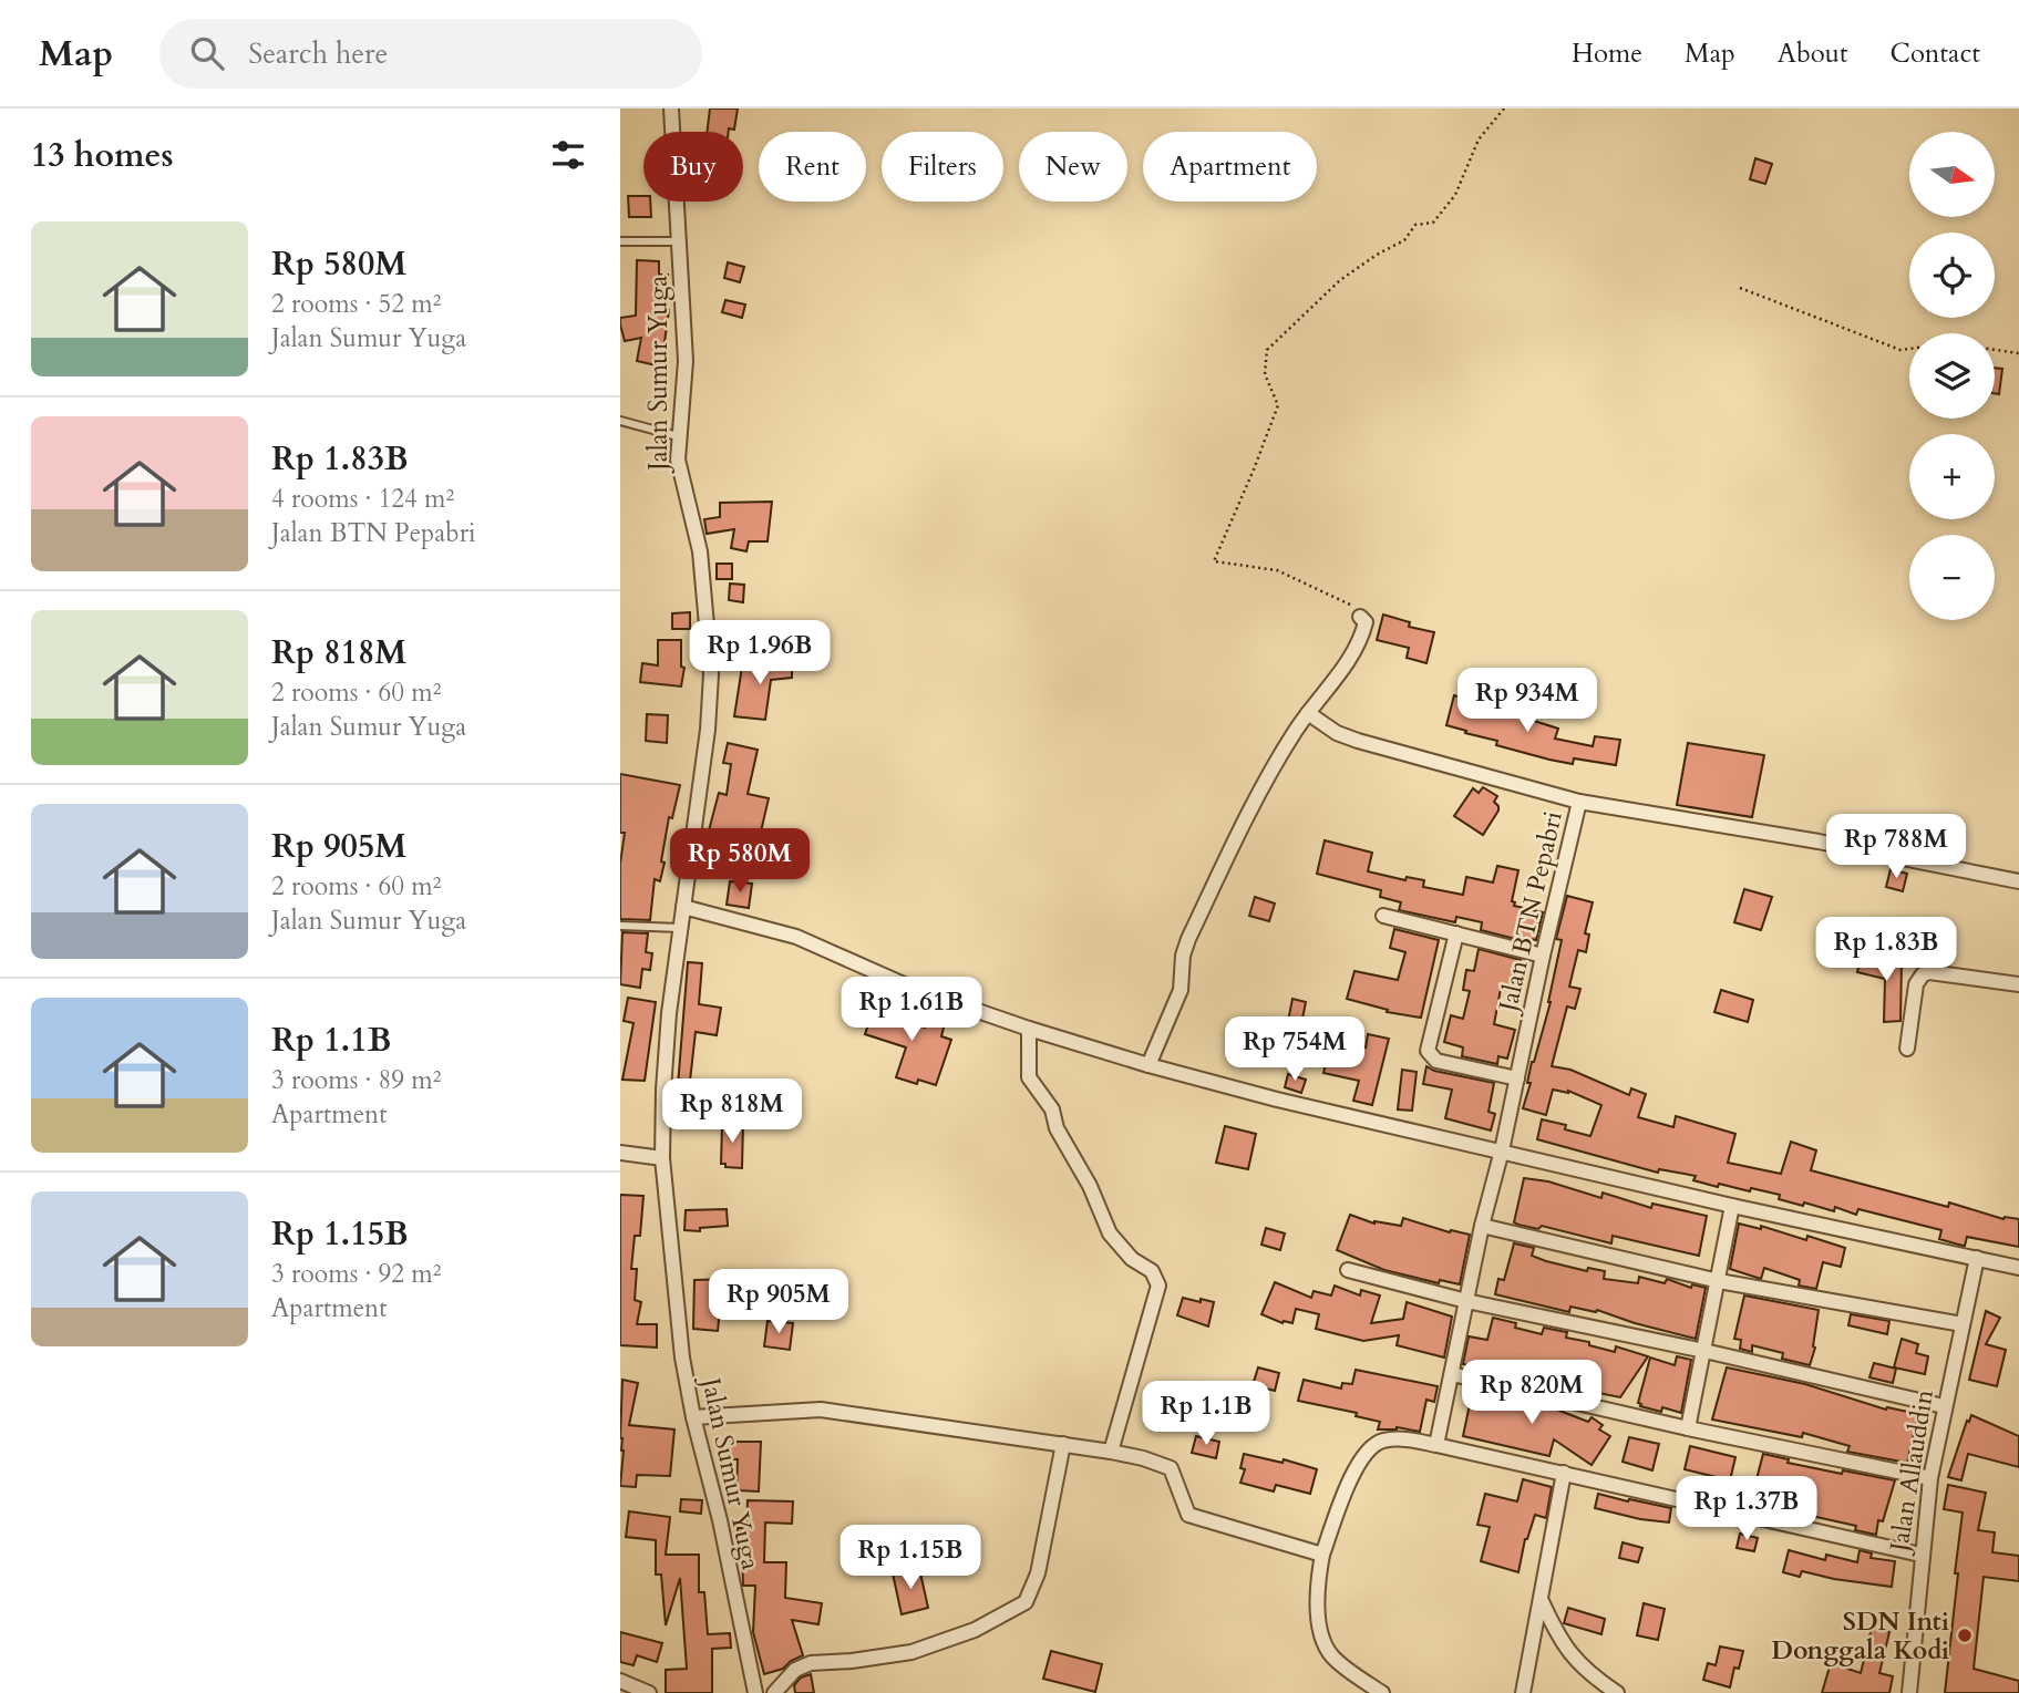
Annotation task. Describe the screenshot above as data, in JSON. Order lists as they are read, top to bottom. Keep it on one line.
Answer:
{"streets":{"street":["Jalan Sumur Yuga","Jalan BTN Pepabri","Jalan Allauddin"]},"places":["SDN Inti Donggala Kodi"],"north":"right","page":{"header":"Map","search":"Search here","nav":["Home","Map","About","Contact"],"heading":"13 homes","map_buttons":["+","−"],"chip":["Buy","Rent","Filters","New","Apartment"],"list":[{"name":"Rp 580M","note":"2 rooms · 52 m² · Jalan Sumur Yuga"},{"name":"Rp 1.83B","note":"4 rooms · 124 m² · Jalan BTN Pepabri"},{"name":"Rp 818M","note":"2 rooms · 60 m² · Jalan Sumur Yuga"},{"name":"Rp 905M","note":"2 rooms · 60 m² · Jalan Sumur Yuga"},{"name":"Rp 1.1B","note":"3 rooms · 89 m² · Apartment"},{"name":"Rp 1.15B","note":"3 rooms · 92 m² · Apartment"}],"price":["Rp 1.96B","Rp 934M","Rp 788M","Rp 580M","Rp 1.83B","Rp 1.61B","Rp 754M","Rp 818M","Rp 905M","Rp 820M","Rp 1.1B","Rp 1.37B","Rp 1.15B"]}}
